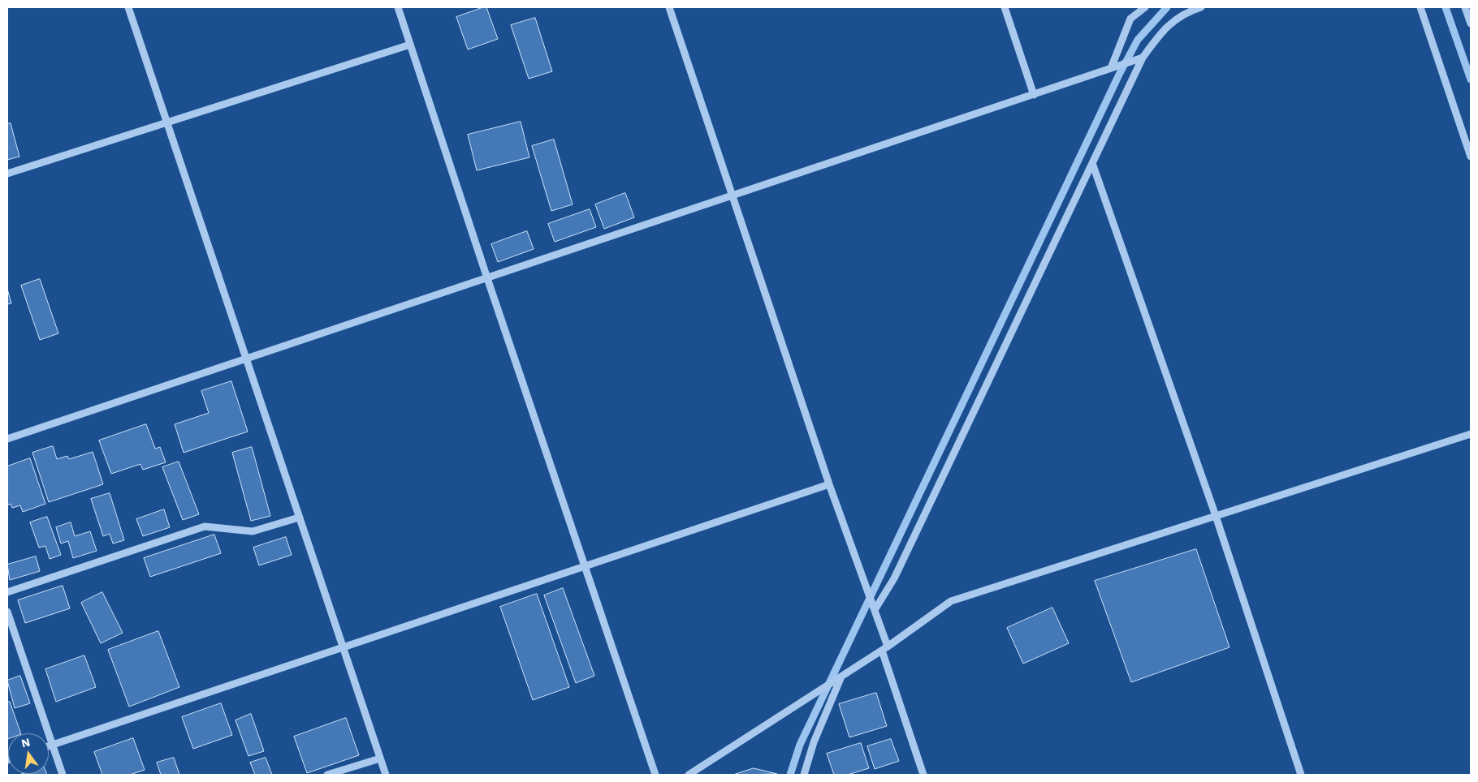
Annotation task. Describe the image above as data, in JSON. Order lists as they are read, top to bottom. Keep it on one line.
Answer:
{"north":"top"}
